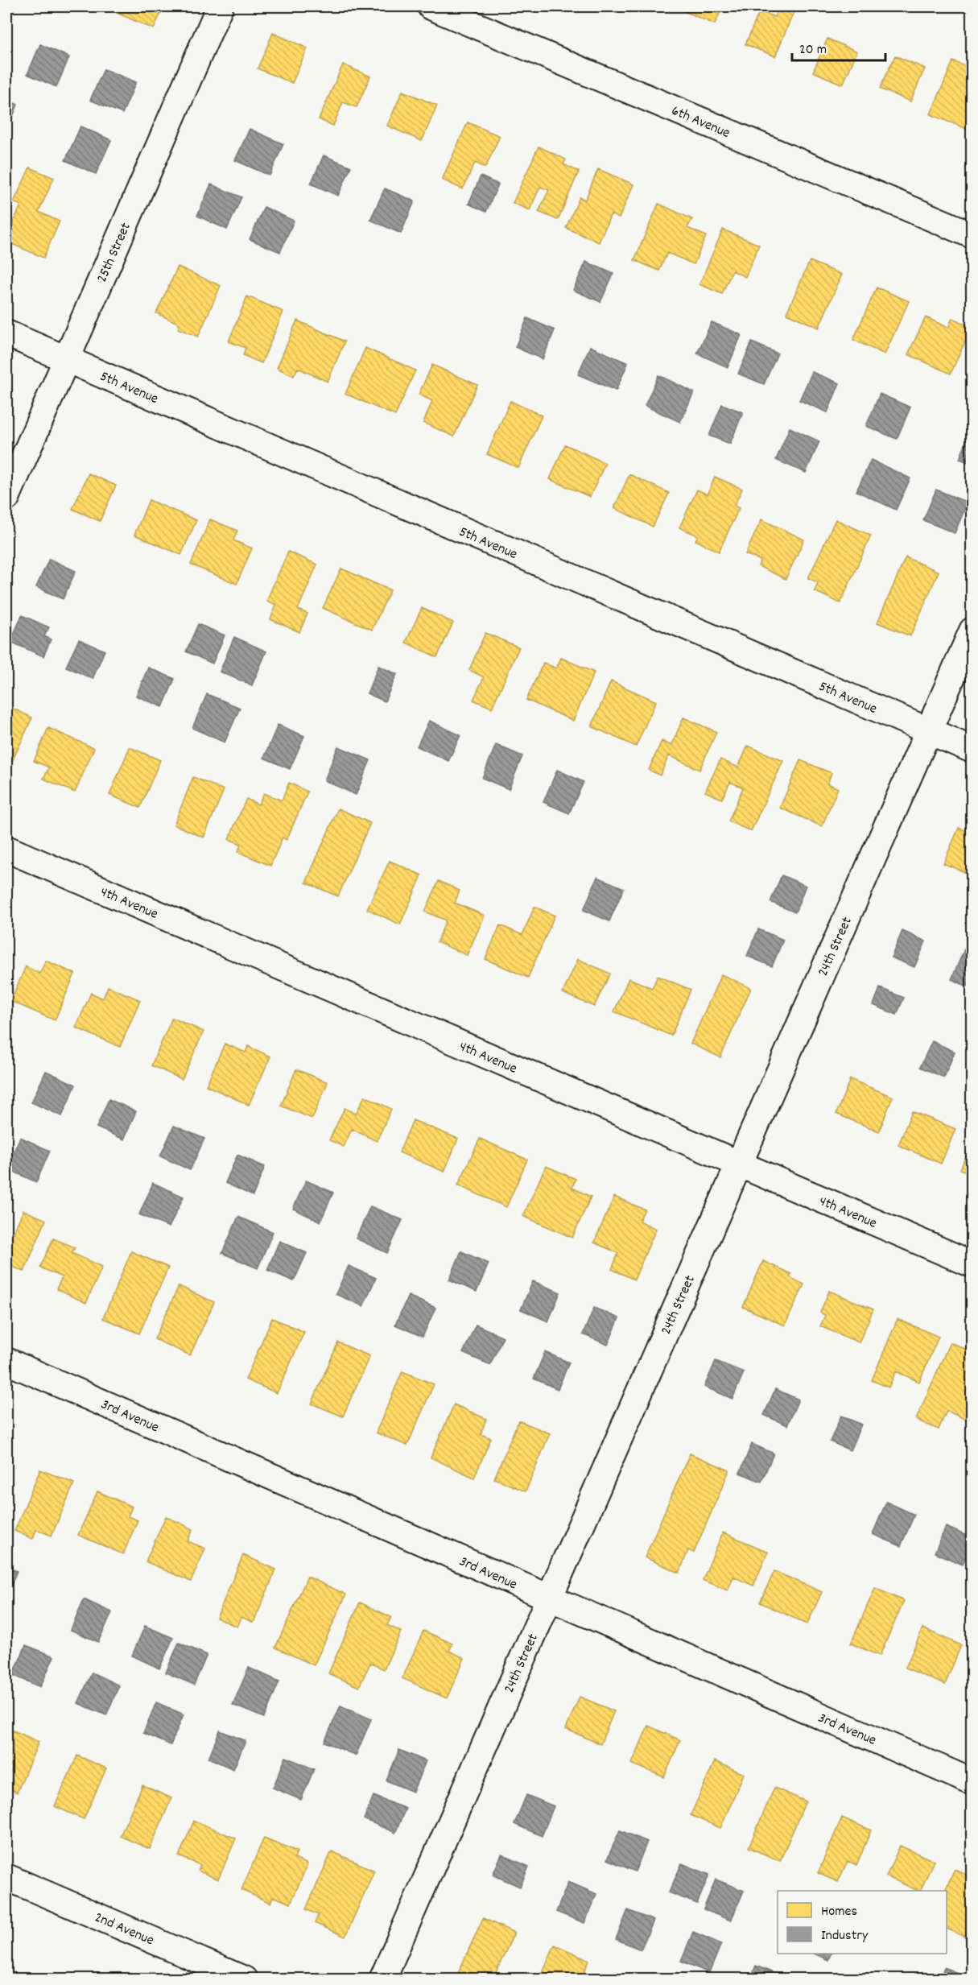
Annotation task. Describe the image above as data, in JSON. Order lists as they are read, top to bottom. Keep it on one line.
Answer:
{"streets":{"street":["6th Avenue","25th Street","5th Avenue","4th Avenue","24th Street","3rd Avenue","2nd Avenue"]},"crossings":[["25th Street","5th Avenue"],["5th Avenue","24th Street"],["4th Avenue","24th Street"],["24th Street","3rd Avenue"]],"legend":["Homes","Industry"],"scale_bar":"20 m"}
